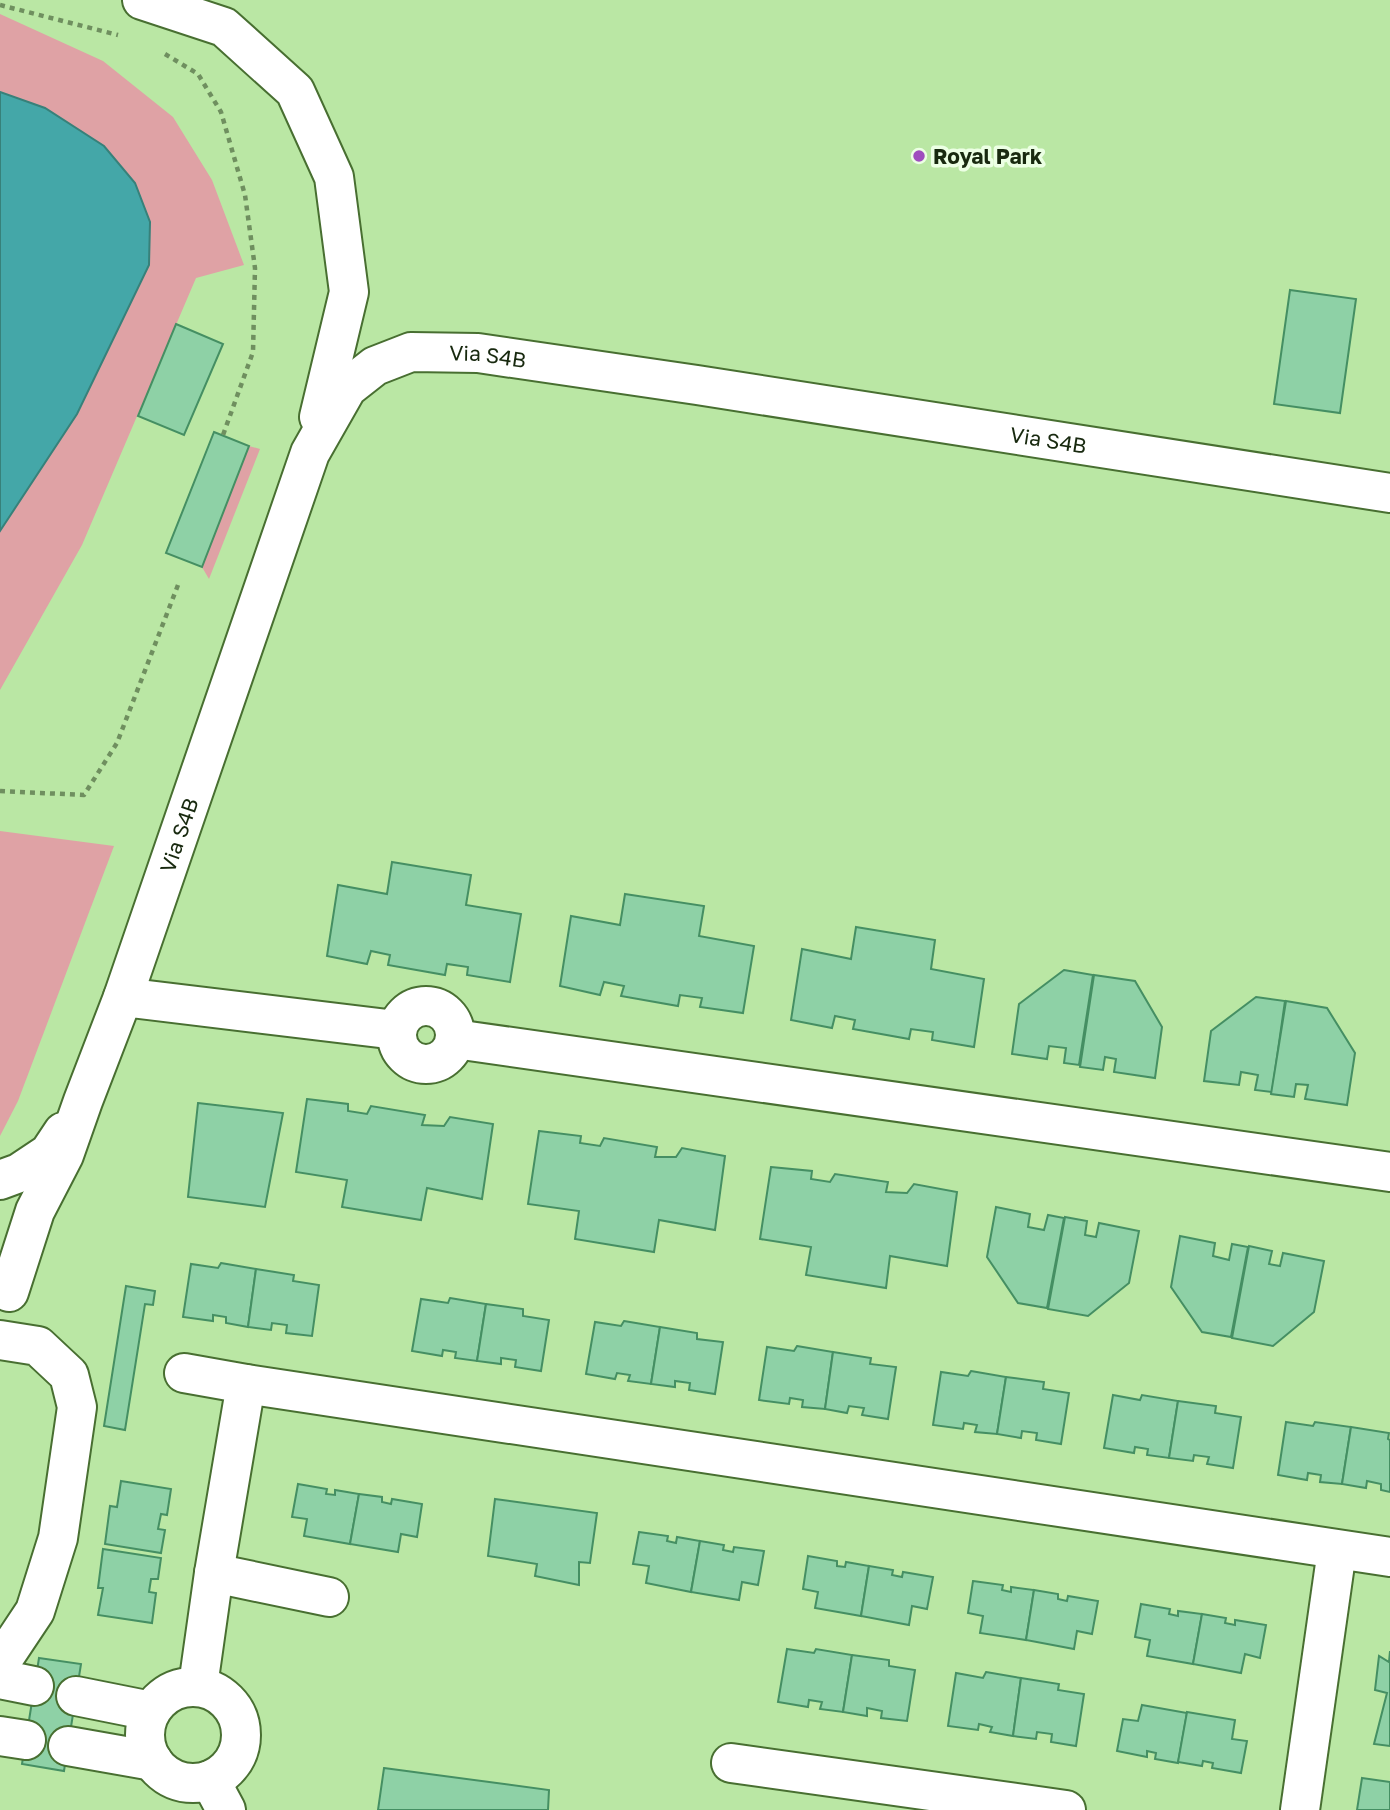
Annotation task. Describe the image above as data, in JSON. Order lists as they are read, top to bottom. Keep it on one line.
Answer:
{"streets":{"street":["Via S4B"]},"places":["Royal Park"]}
